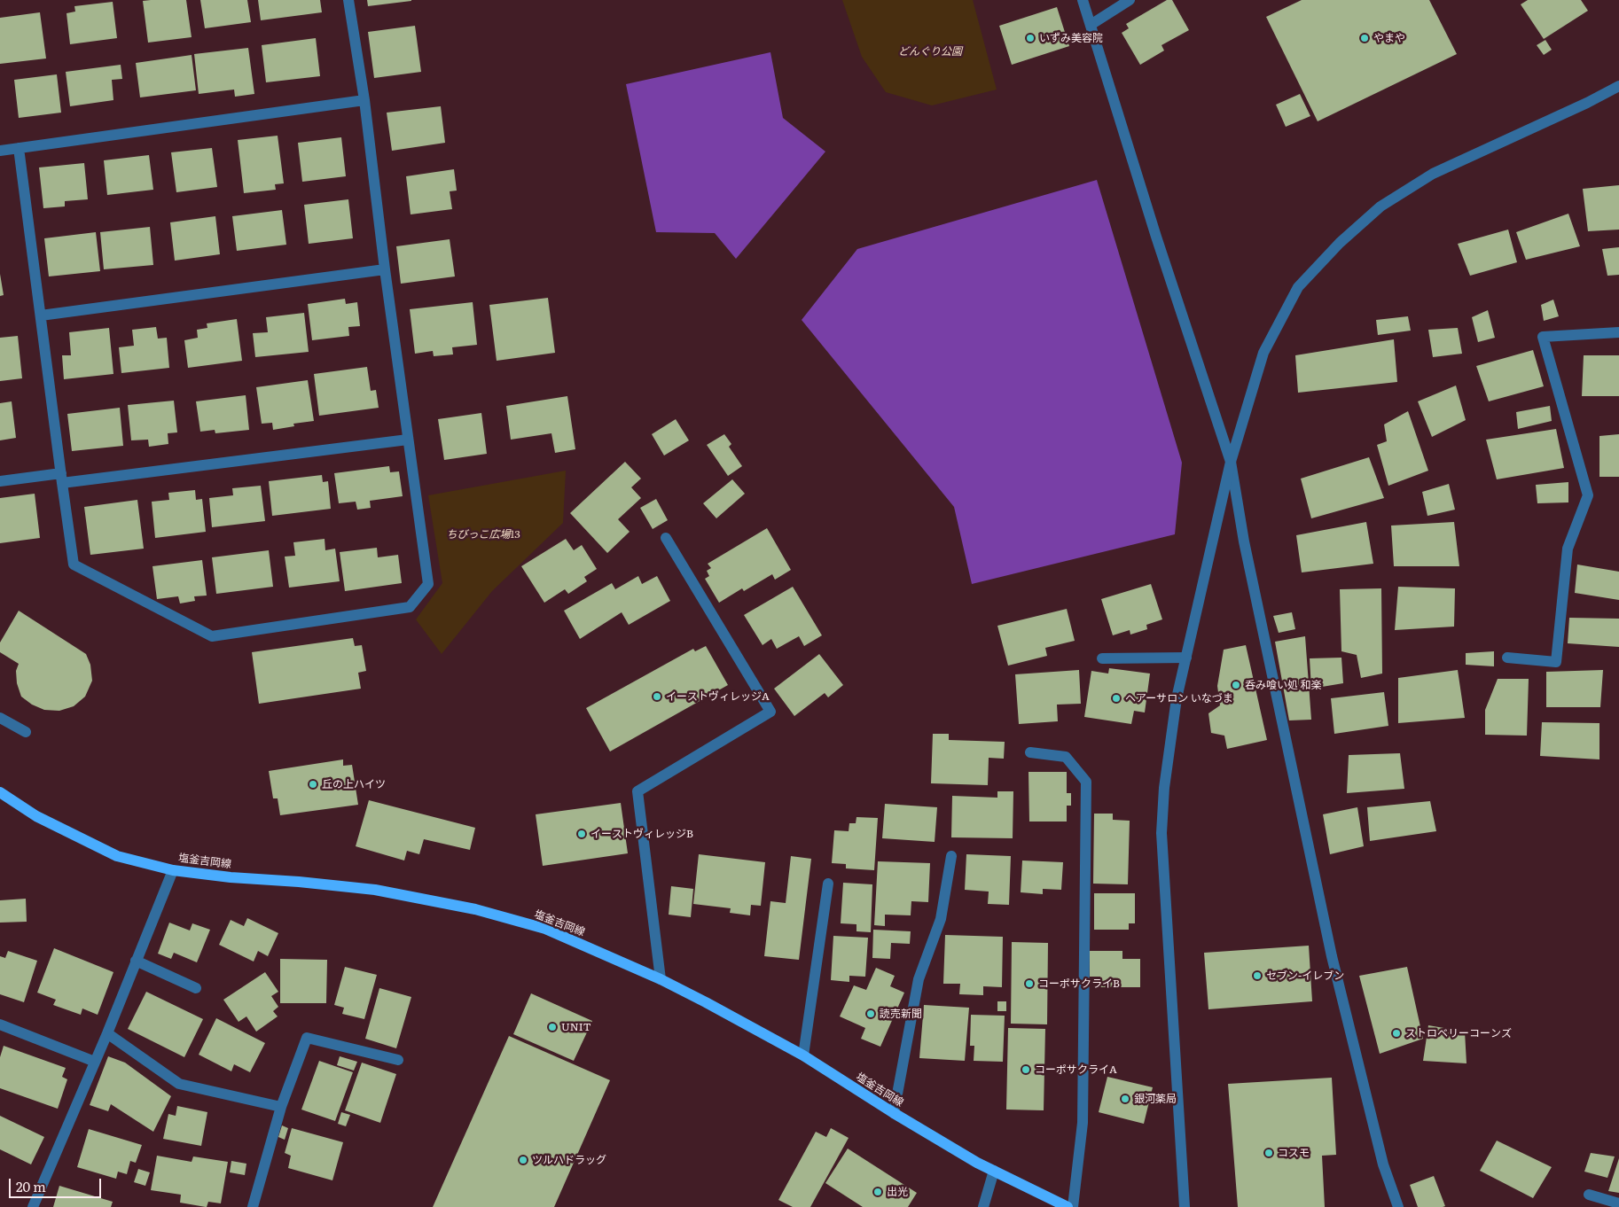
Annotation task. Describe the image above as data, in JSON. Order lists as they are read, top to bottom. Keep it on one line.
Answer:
{"streets":{"main road":["塩釜吉岡線"]},"parks":["どんぐり公園","ちびっこ広場13"],"places":["いずみ美容院","やまや","呑み喰い処 和楽","イーストヴィレッジA","ヘアーサロン いなづま","丘の上ハイツ","イーストヴィレッジB","セブン-イレブン","コーポサクライB","読売新聞","UNIT","ストロベリーコーンズ","コーポサクライA","銀河薬局","コスモ","ツルハドラッグ","出光"],"scale_bar":"20 m"}
